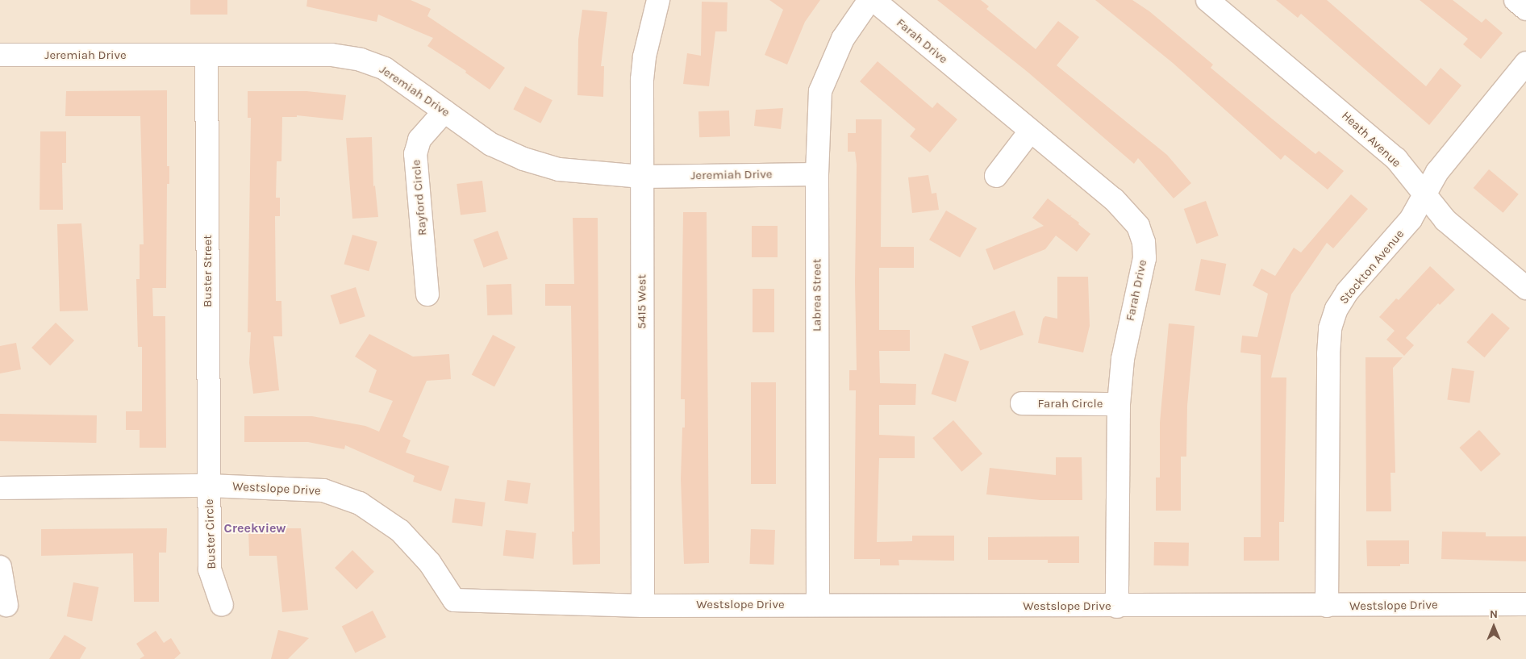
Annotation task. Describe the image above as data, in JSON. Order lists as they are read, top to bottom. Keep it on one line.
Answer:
{"streets":{"street":["Farah Drive","Jeremiah Drive","Heath Avenue","Rayford Circle","Stockton Avenue","Buster Street","Labrea Street","5415 West","Farah Circle","Westslope Drive","Buster Circle"]},"crossings":[["Farah Drive","Farah Circle"],["Farah Drive","Westslope Drive"],["Jeremiah Drive","Rayford Circle"],["Jeremiah Drive","Buster Street"],["Jeremiah Drive","Labrea Street"],["Jeremiah Drive","5415 West"],["Heath Avenue","Stockton Avenue"],["Stockton Avenue","Westslope Drive"],["Buster Street","Westslope Drive"],["Buster Street","Buster Circle"],["Labrea Street","Westslope Drive"],["5415 West","Westslope Drive"],["Westslope Drive","Buster Circle"]],"districts":["Creekview"],"north":"top"}
